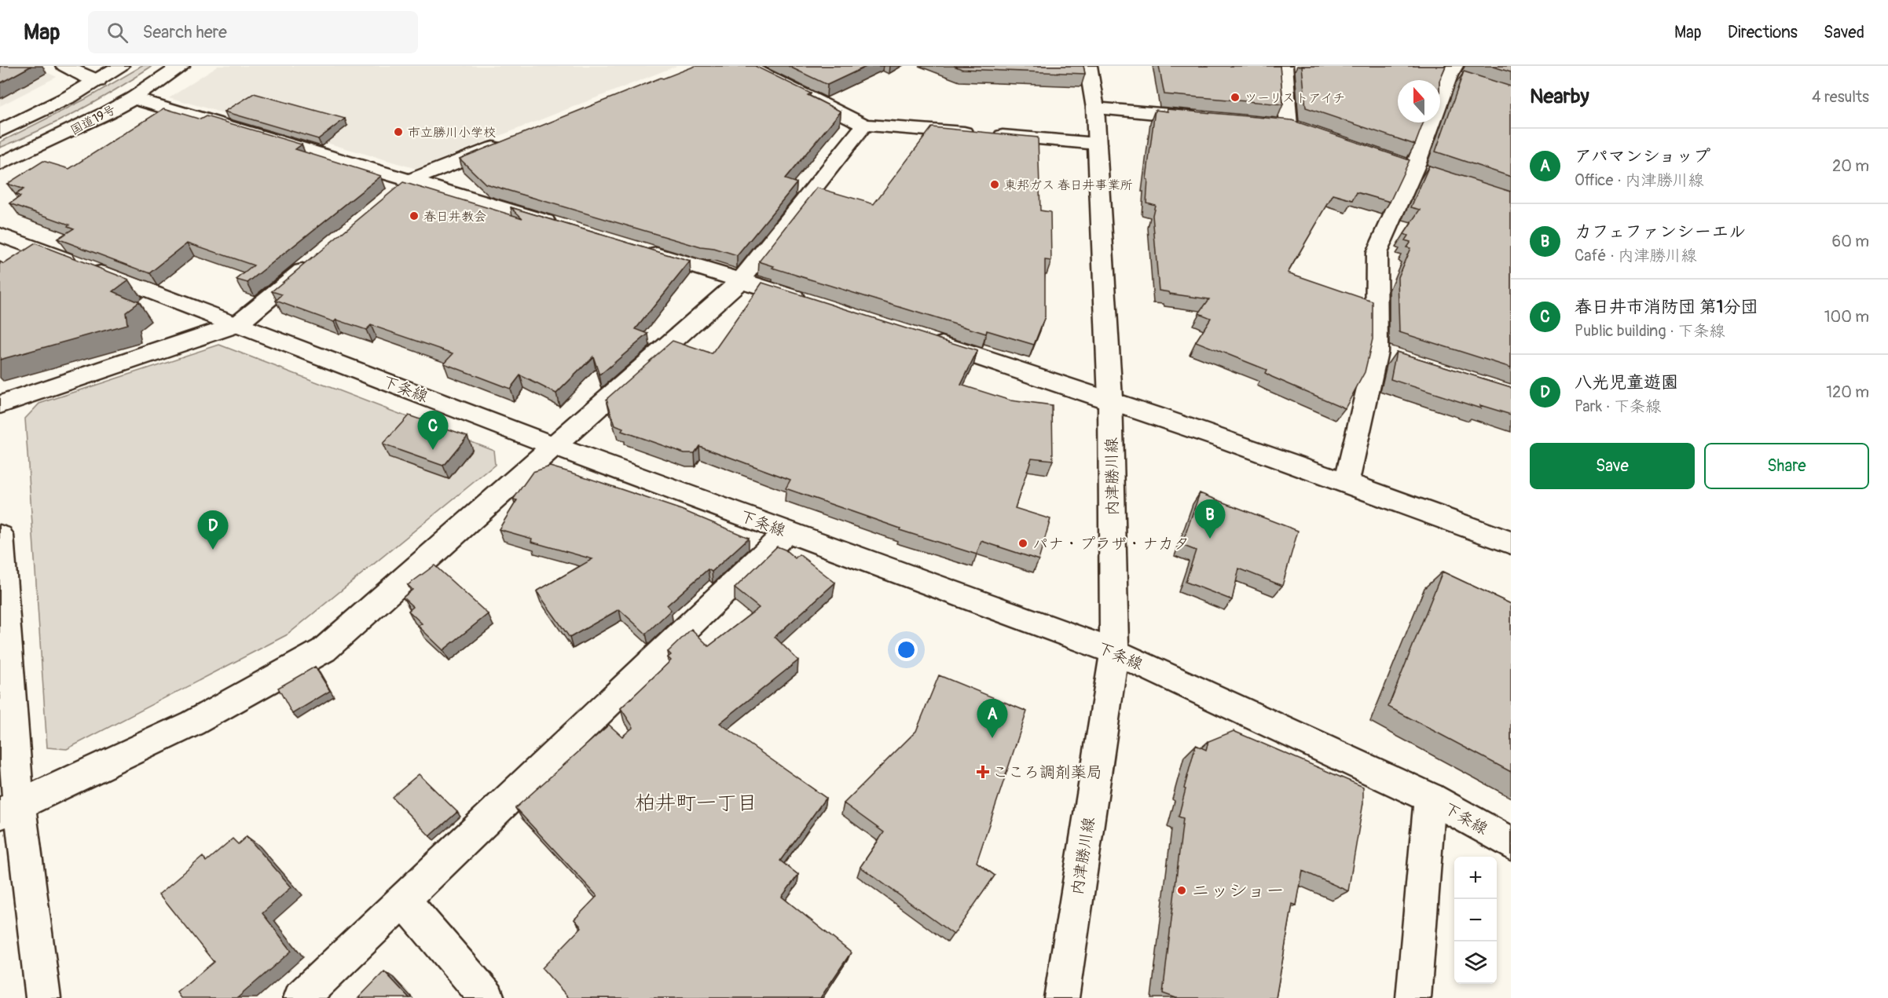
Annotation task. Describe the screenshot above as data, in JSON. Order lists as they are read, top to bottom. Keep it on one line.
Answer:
{"streets":{"main road":["国道19号","下条線","内津勝川線"]},"crossings":[["下条線","内津勝川線"]],"districts":["柏井町一丁目"],"places":{"other":["ツーリストアイチ","市立勝川小学校","東邦ガス 春日井事業所","春日井教会","パナ・プラザ・ナカタ","ニッショー"],"health":["こころ調剤薬局"]},"north":"top","page":{"header":"Map","search":"Search here","nav":["Map","Directions","Saved"],"heading":["Nearby","4 results"],"list":[{"mark":"A","name":"アパマンショップ","note":"Office · 内津勝川線","value":"20 m"},{"mark":"B","name":"カフェファンシーエル","note":"Café · 内津勝川線","value":"60 m"},{"mark":"C","name":"春日井市消防団 第1分団","note":"Public building · 下条線","value":"100 m"},{"mark":"D","name":"八光児童遊園","note":"Park · 下条線","value":"120 m"}],"pins":["C","B","D","A"],"buttons":["Save","Share"],"map_buttons":["+","−"]}}
